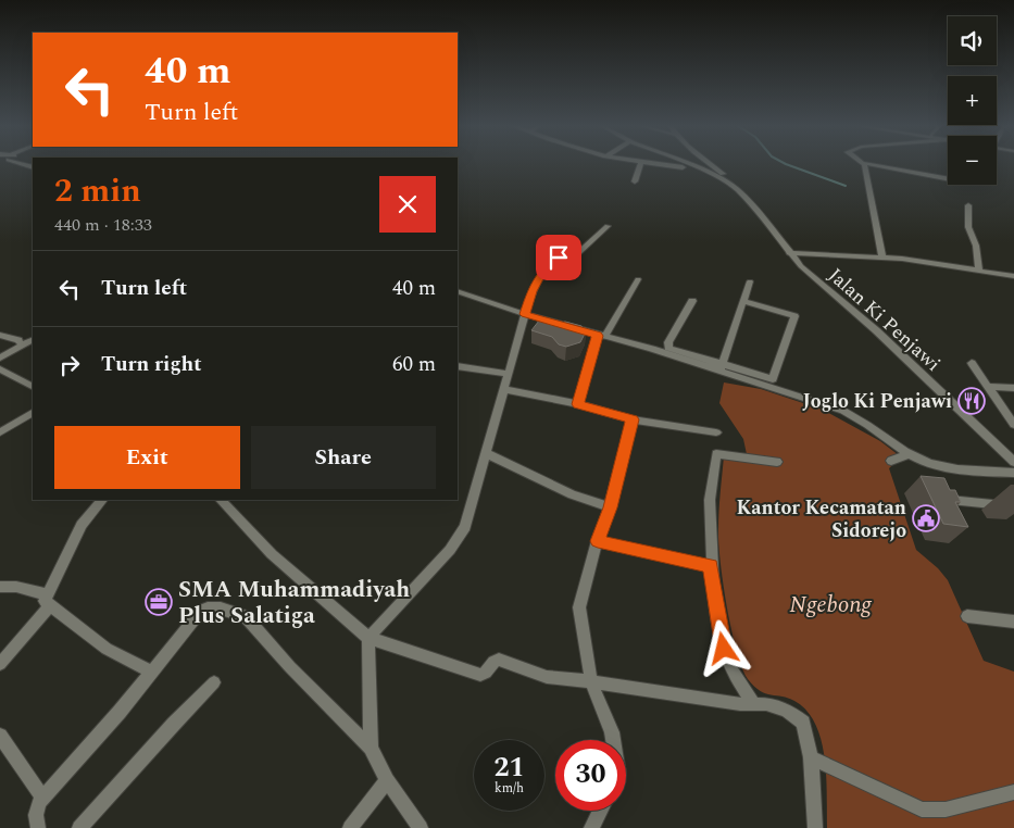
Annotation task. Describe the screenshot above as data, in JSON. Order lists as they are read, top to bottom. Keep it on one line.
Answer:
{"streets":{"street":["Jalan Ki Penjawi"]},"parks":["Ngebong"],"places":{"restaurant":["Joglo Ki Penjawi"],"public building":["Kantor Kecamatan Sidorejo"],"office":["SMA Muhammadiyah Plus Salatiga"]},"page":{"map_buttons":["+","−"],"turn":["40 m","Turn left"],"heading":["2 min","440 m · 18:33"],"list":[{"name":"Turn left","value":"40 m"},{"name":"Turn right","value":"60 m"}],"buttons":["Exit","Share"],"speed":"21 km/h","limit":"30"}}
